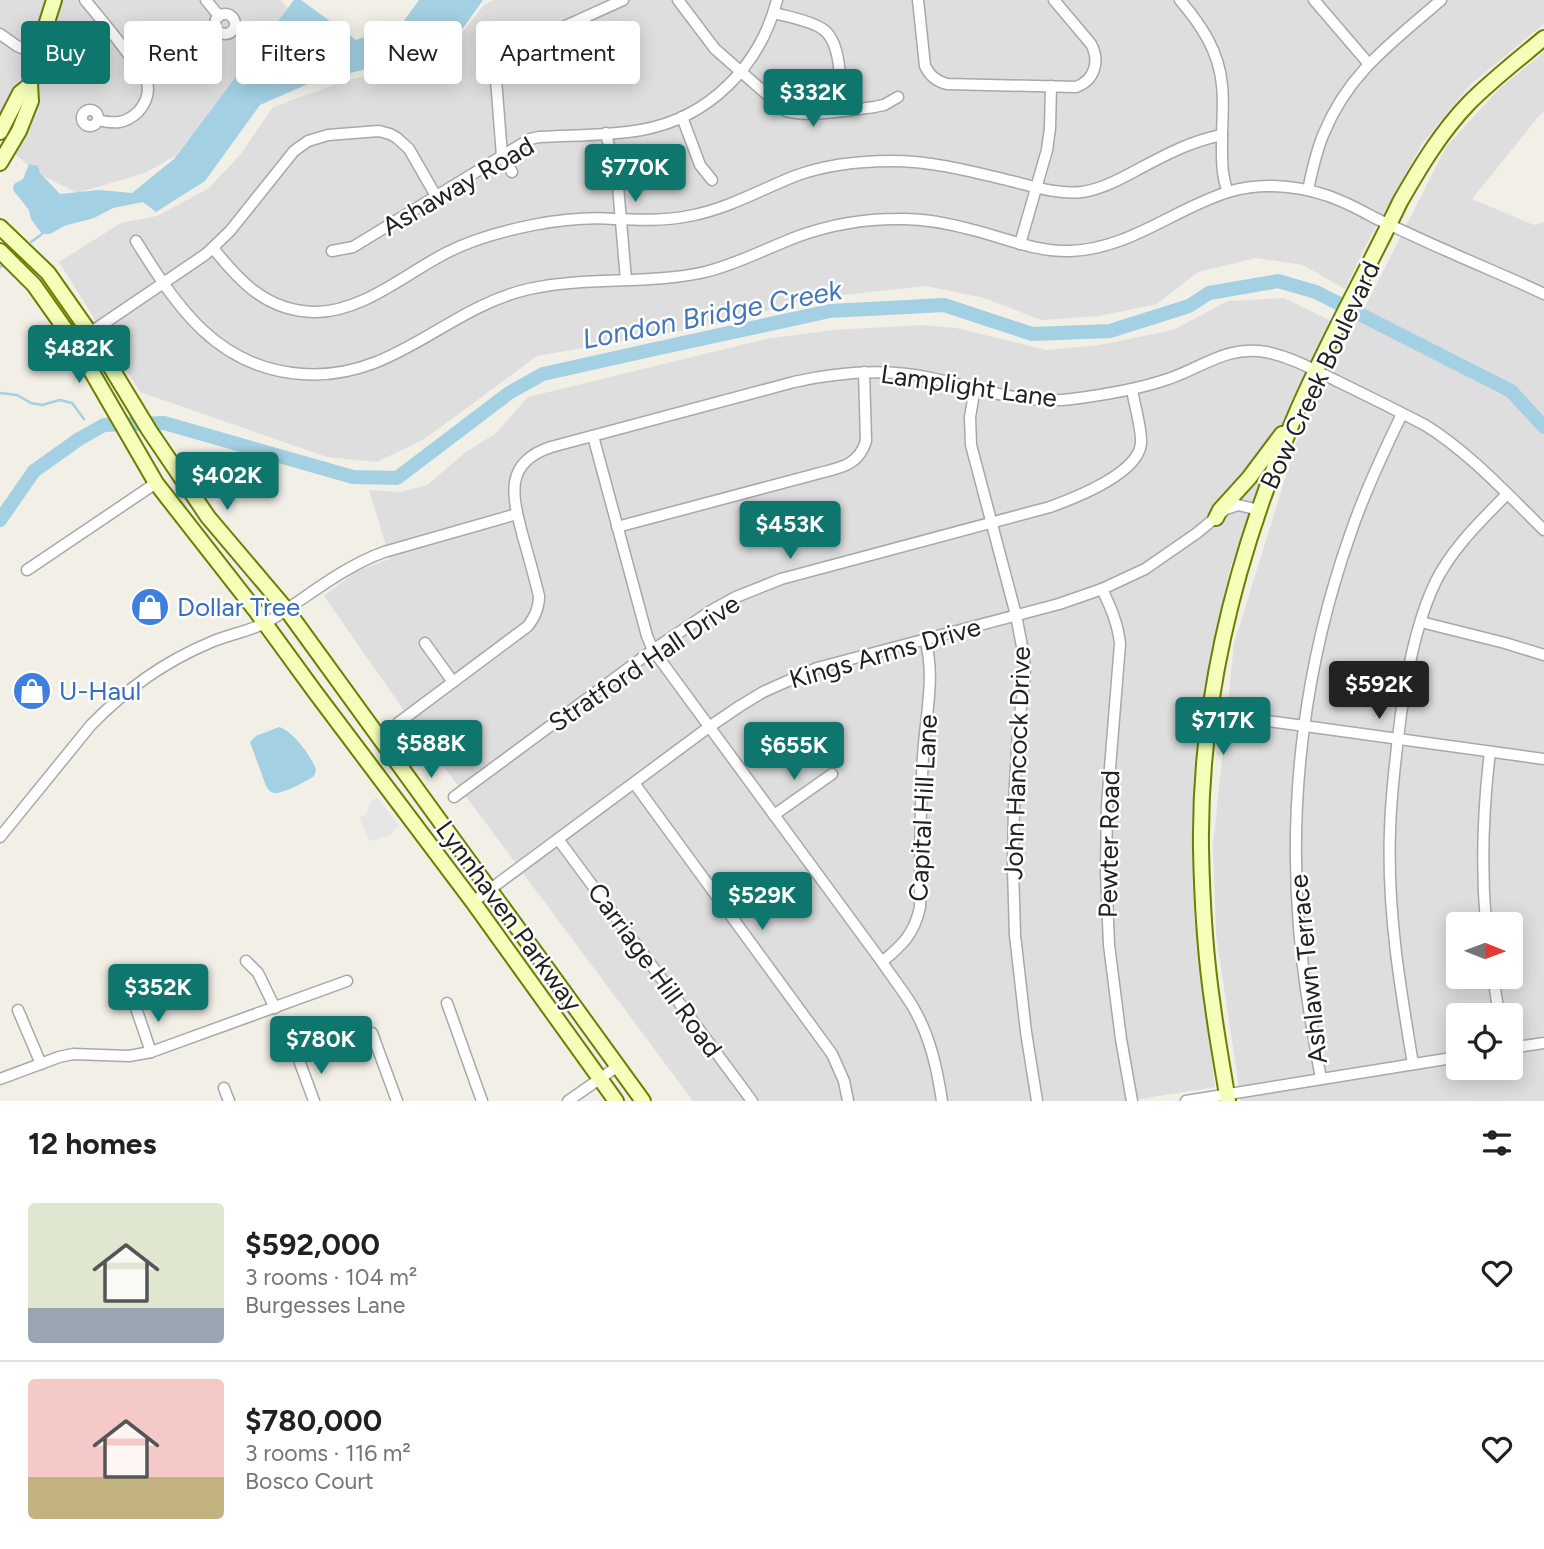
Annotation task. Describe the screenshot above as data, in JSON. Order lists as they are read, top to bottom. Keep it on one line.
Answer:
{"streets":{"main road":["Bow Creek Boulevard","Kings Arms Drive","Lynnhaven Parkway"],"street":["Ashaway Road","Lamplight Lane","Stratford Hall Drive","John Hancock Drive","Capital Hill Lane","Pewter Road","Ashlawn Terrace","Carriage Hill Road"]},"crossings":[["Bow Creek Boulevard","Lamplight Lane"],["Bow Creek Boulevard","Kings Arms Drive"],["Lamplight Lane","Stratford Hall Drive"],["Lamplight Lane","John Hancock Drive"],["Lamplight Lane","Ashlawn Terrace"],["Kings Arms Drive","John Hancock Drive"],["Kings Arms Drive","Capital Hill Lane"],["Kings Arms Drive","Pewter Road"],["Kings Arms Drive","Lynnhaven Parkway"],["Kings Arms Drive","Carriage Hill Road"],["Stratford Hall Drive","John Hancock Drive"]],"water":["London Bridge Creek"],"places":{"shop":["Dollar Tree","U-Haul"]},"north":"right","page":{"chip":["Buy","Rent","Filters","New","Apartment"],"price":["$332K","$770K","$482K","$402K","$453K","$592K","$717K","$588K","$655K","$529K","$352K","$780K"],"heading":"12 homes","list":[{"name":"$592,000","note":"3 rooms · 104 m² · Burgesses Lane"},{"name":"$780,000","note":"3 rooms · 116 m² · Bosco Court"}]}}
